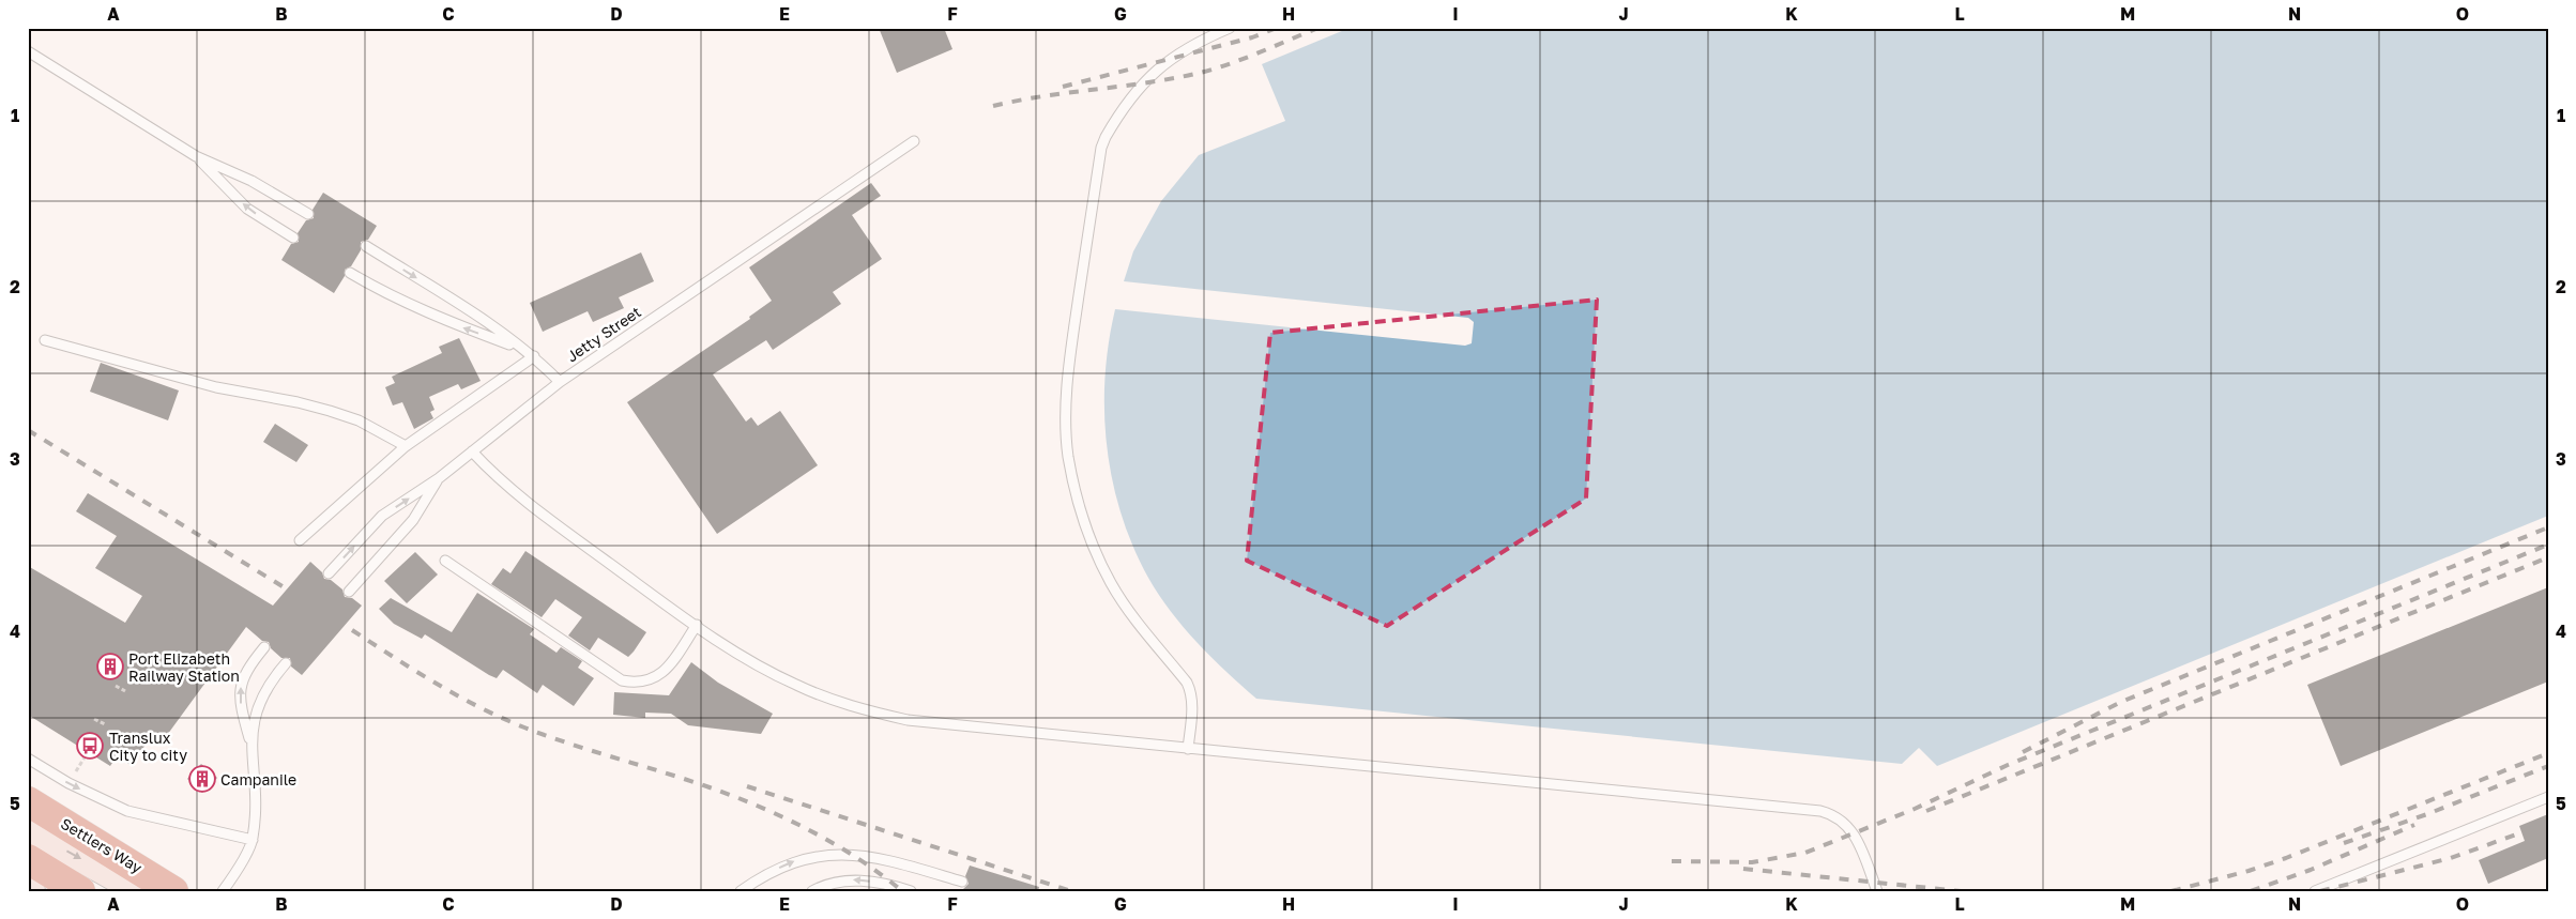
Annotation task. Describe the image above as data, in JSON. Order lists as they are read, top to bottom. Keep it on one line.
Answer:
{"streets":{"highway":["Settlers Way"],"lane":["Jetty Street"]},"places":{"building":["Port Elizabeth Railway Station","Campanile"],"bus stop":["Translux City to city"]},"grid":{"columns":["A","B","C","D","E","F","G","H","I","J","K","L","M","N","O"],"rows":["1","2","3","4","5"]}}
